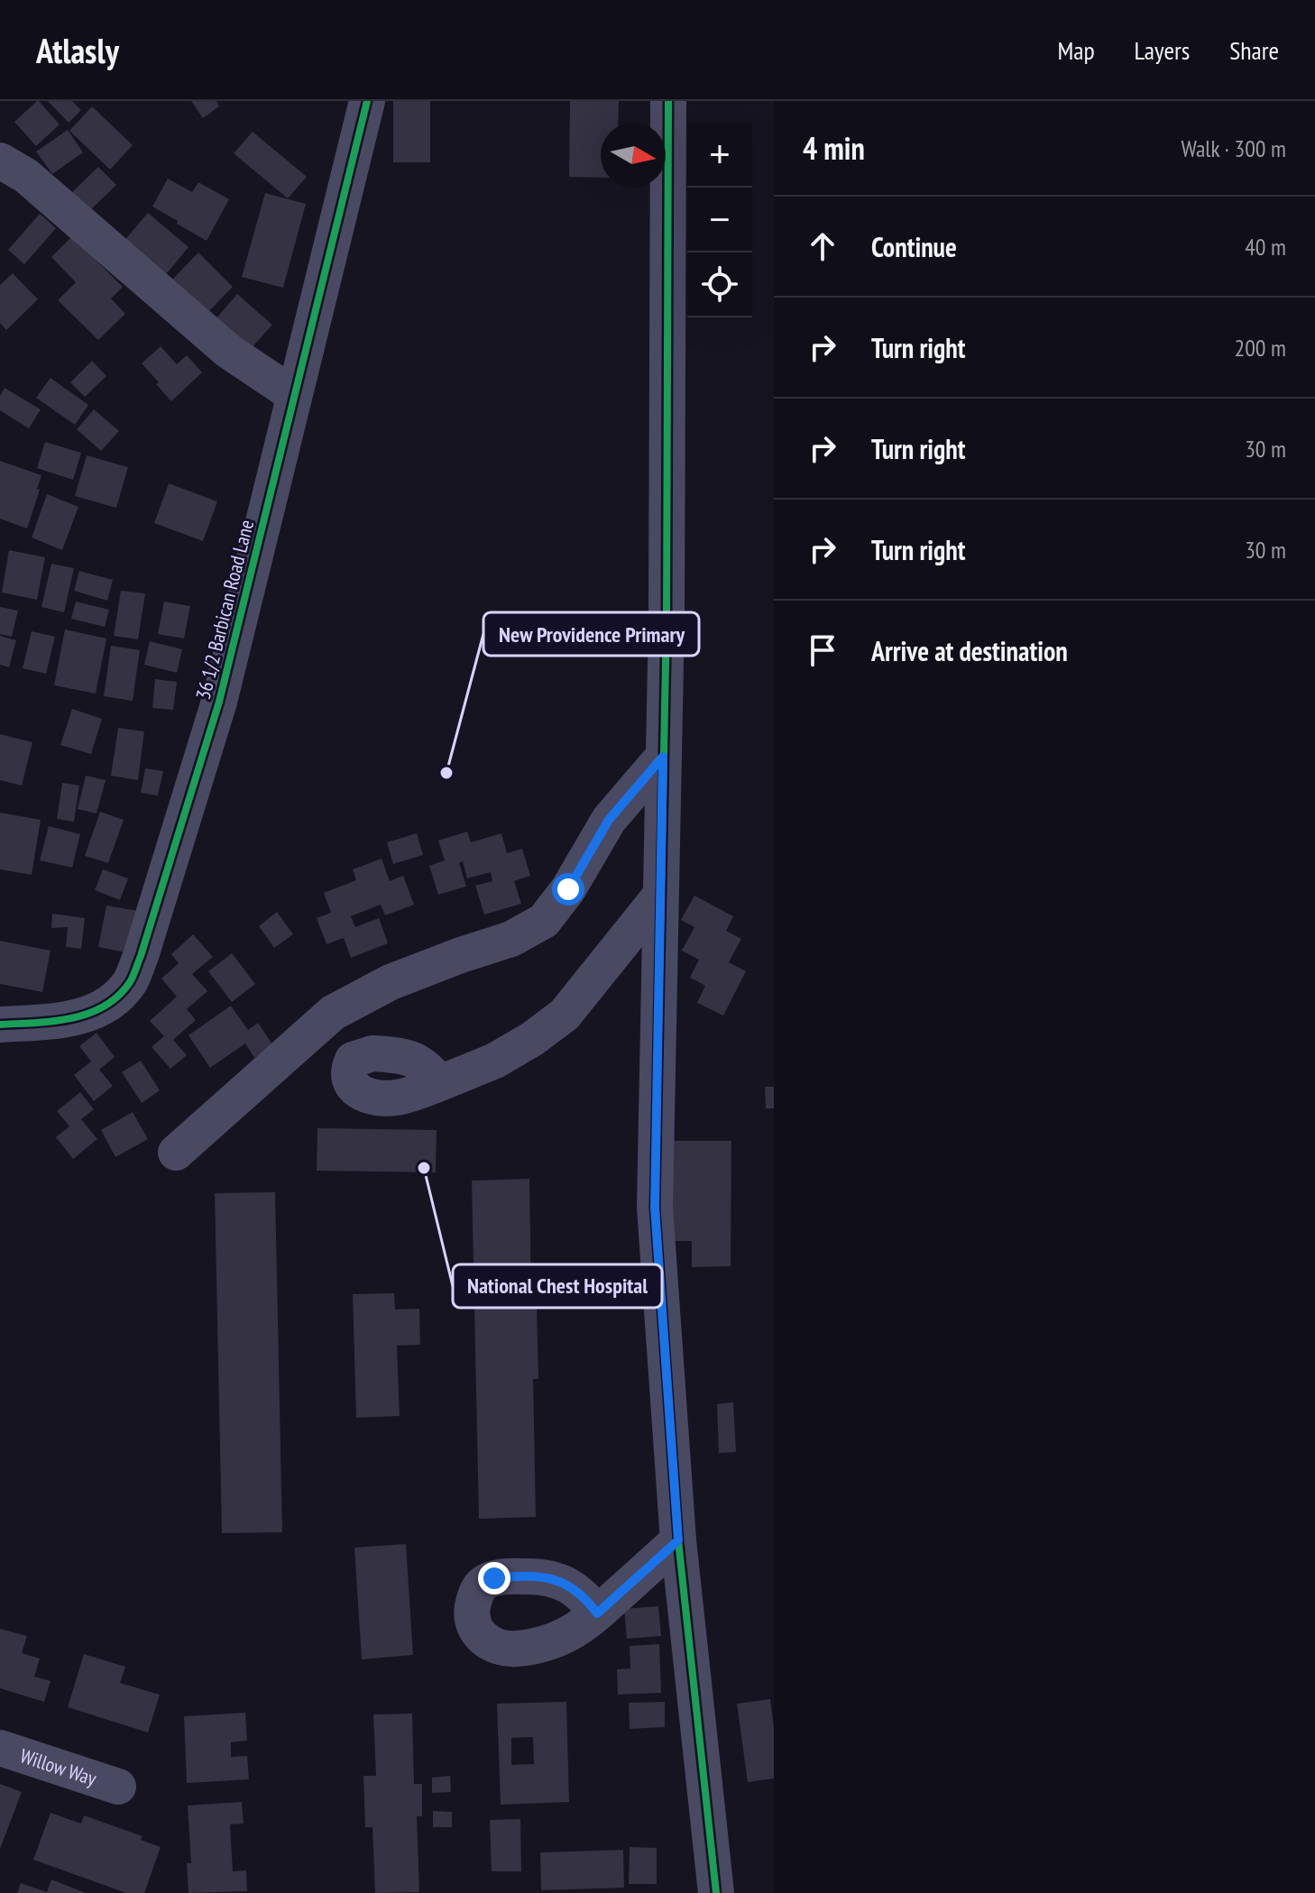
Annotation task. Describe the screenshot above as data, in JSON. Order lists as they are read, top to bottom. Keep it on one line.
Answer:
{"streets":{"street":["36 1/2 Barbican Road Lane","Willow Way"]},"places":["New Providence Primary","National Chest Hospital"],"north":"right","page":{"header":"Atlasly","nav":["Map","Layers","Share"],"heading":["4 min","Walk · 300 m"],"map_buttons":["+","−"],"list":[["Continue","40 m"],["Turn right","200 m"],["Turn right","30 m"],["Turn right","30 m"],"Arrive at destination"]}}
